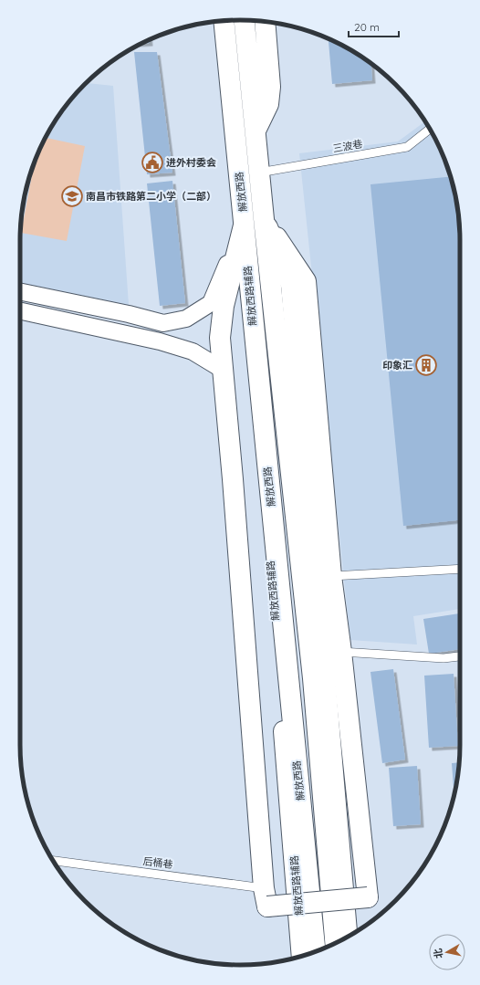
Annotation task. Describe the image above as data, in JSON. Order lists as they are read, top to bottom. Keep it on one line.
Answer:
{"streets":{"main road":["解放西路","解放西路辅路"],"lane":["三波巷","后桶巷"]},"crossings":[["三波巷","解放西路"],["解放西路","解放西路辅路"]],"places":{"public building":["进外村委会"],"school or university":["南昌市铁路第二小学（二部）"],"building":["印象汇"]},"scale_bar":"20 m","north":"left"}
